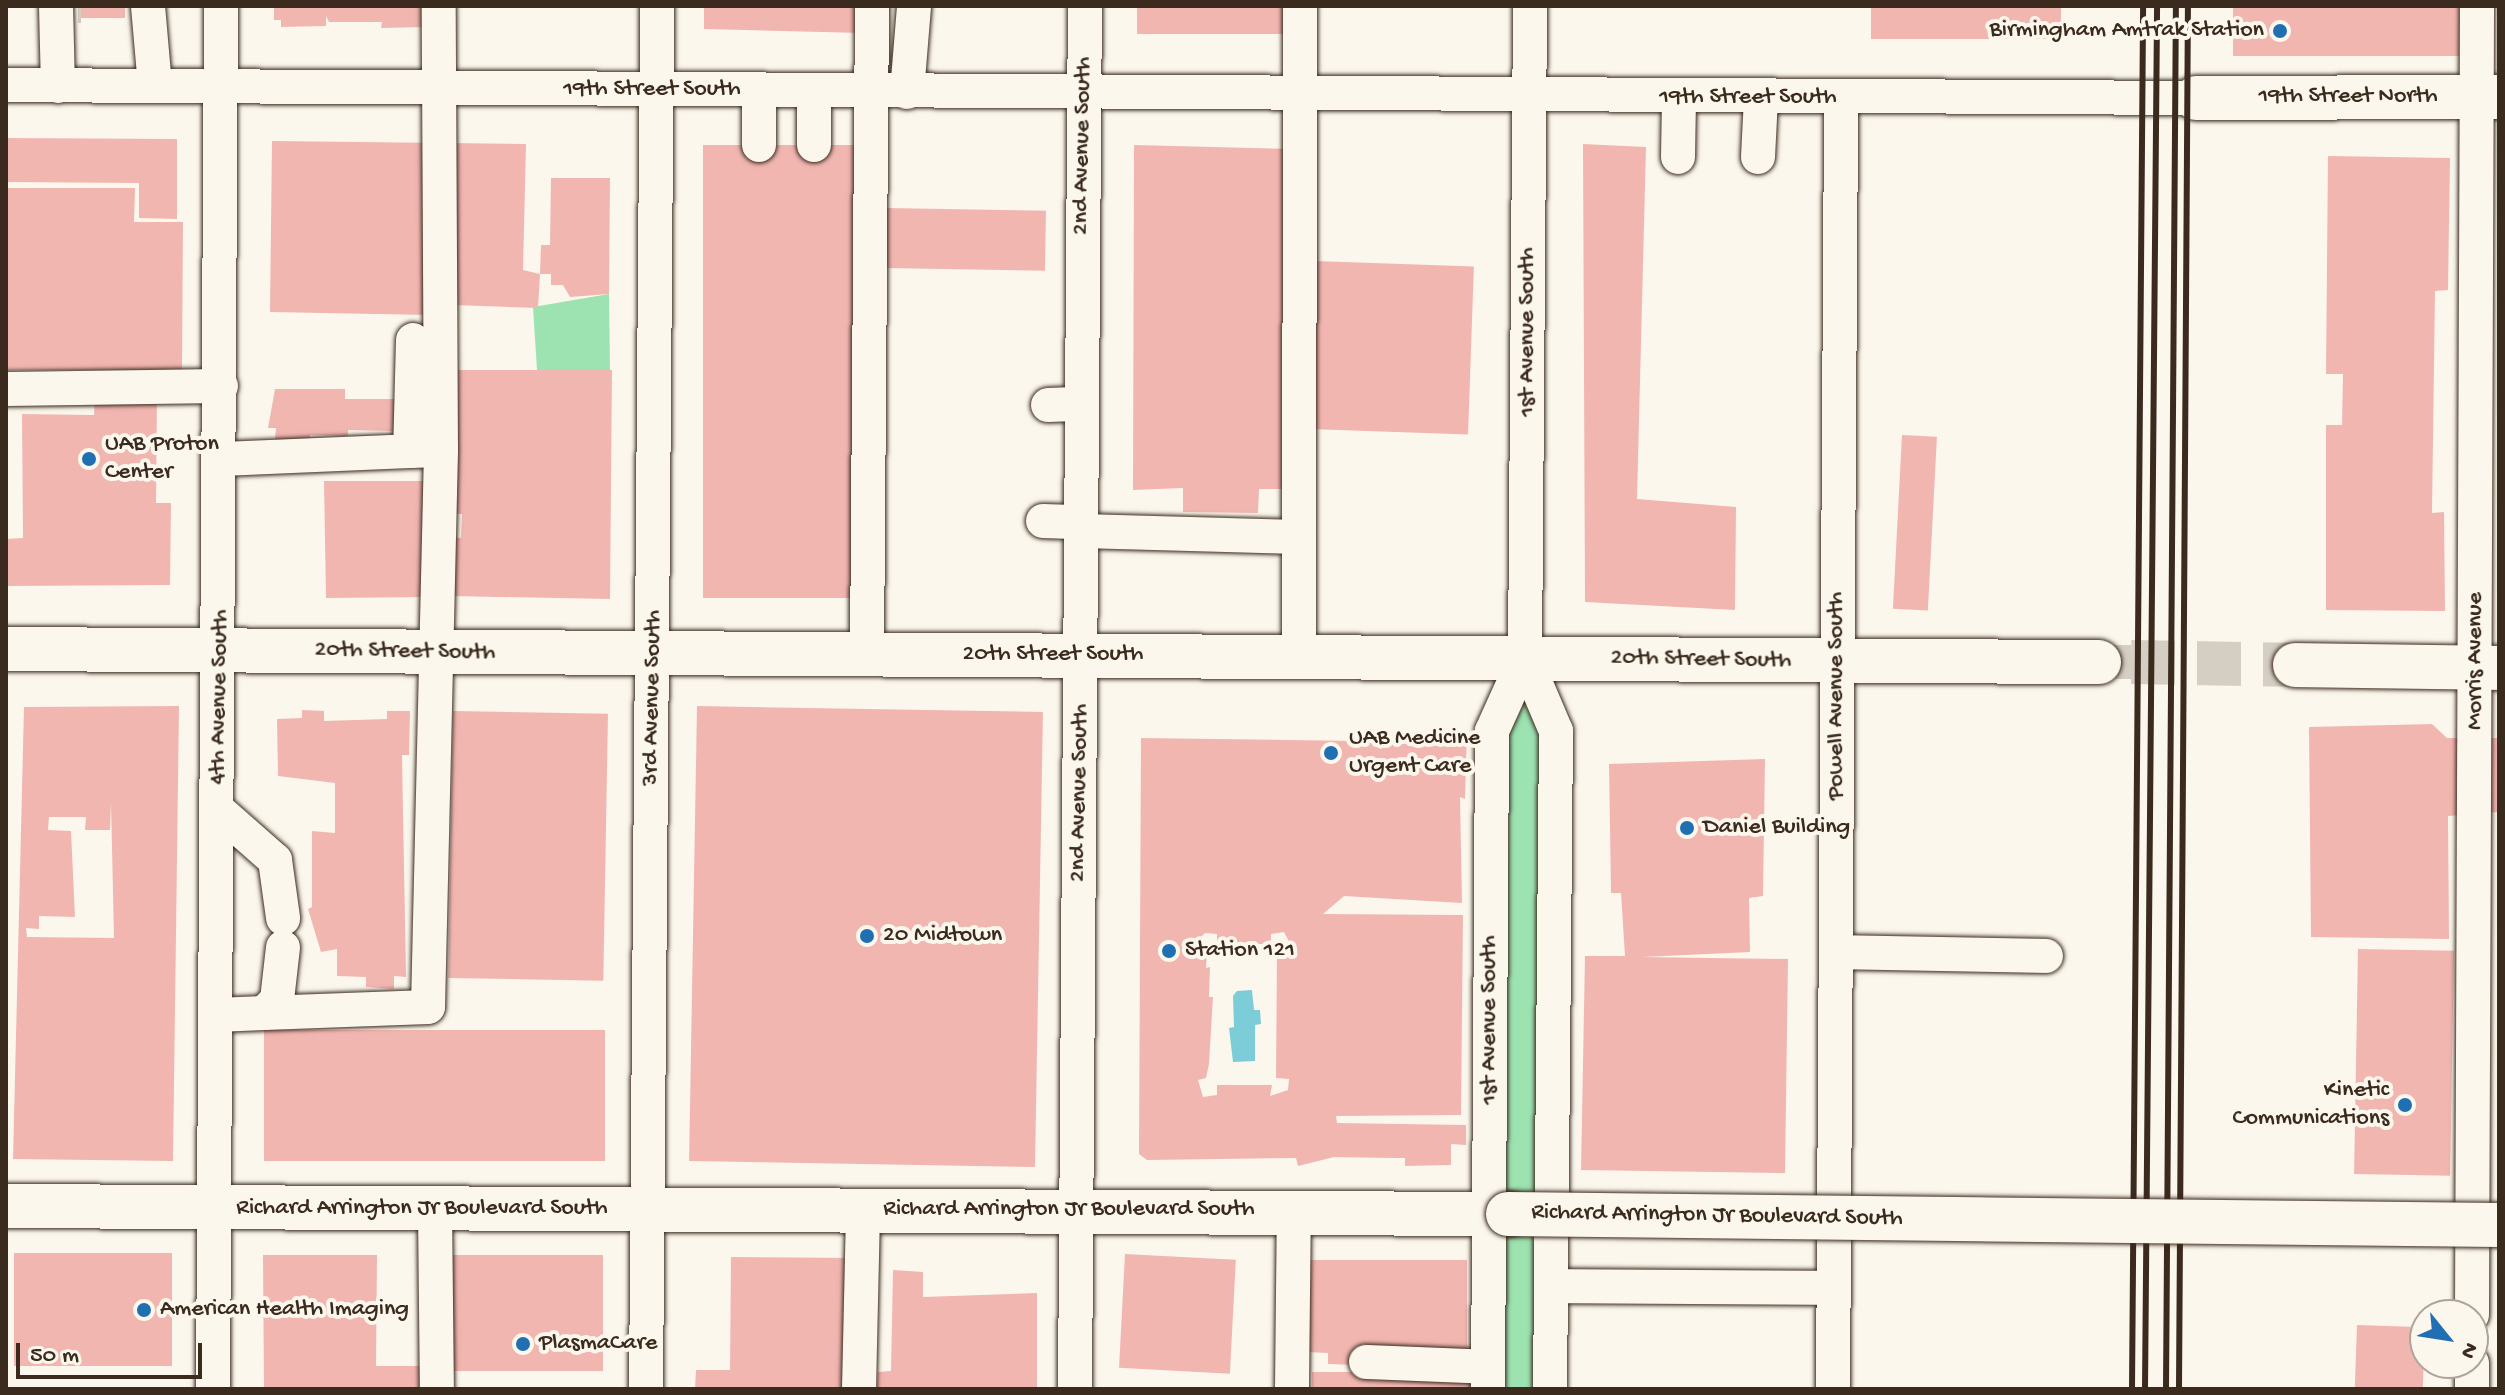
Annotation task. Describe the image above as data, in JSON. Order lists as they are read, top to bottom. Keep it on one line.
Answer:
{"streets":{"main road":["19th Street North","20th Street South","Richard Arrington Jr Boulevard South"],"street":["19th Street South","2nd Avenue South","1st Avenue South","Morris Avenue","Powell Avenue South","4th Avenue South","3rd Avenue South"]},"crossings":[["19th Street South","19th Street North"],["19th Street South","2nd Avenue South"],["19th Street South","1st Avenue South"],["19th Street South","Powell Avenue South"],["19th Street South","4th Avenue South"],["19th Street South","3rd Avenue South"],["19th Street North","Morris Avenue"],["2nd Avenue South","20th Street South"],["2nd Avenue South","Richard Arrington Jr Boulevard South"],["1st Avenue South","20th Street South"],["1st Avenue South","Richard Arrington Jr Boulevard South"],["20th Street South","Powell Avenue South"],["20th Street South","4th Avenue South"],["20th Street South","3rd Avenue South"],["4th Avenue South","Richard Arrington Jr Boulevard South"],["3rd Avenue South","Richard Arrington Jr Boulevard South"]],"places":["Birmingham Amtrak Station","UAB Proton Center","UAB Medicine Urgent Care","Daniel Building","20 Midtown","Station 121","Kinetic Communications","American Health Imaging","PlasmaCare"],"scale_bar":"50 m","north":"bottom right"}
